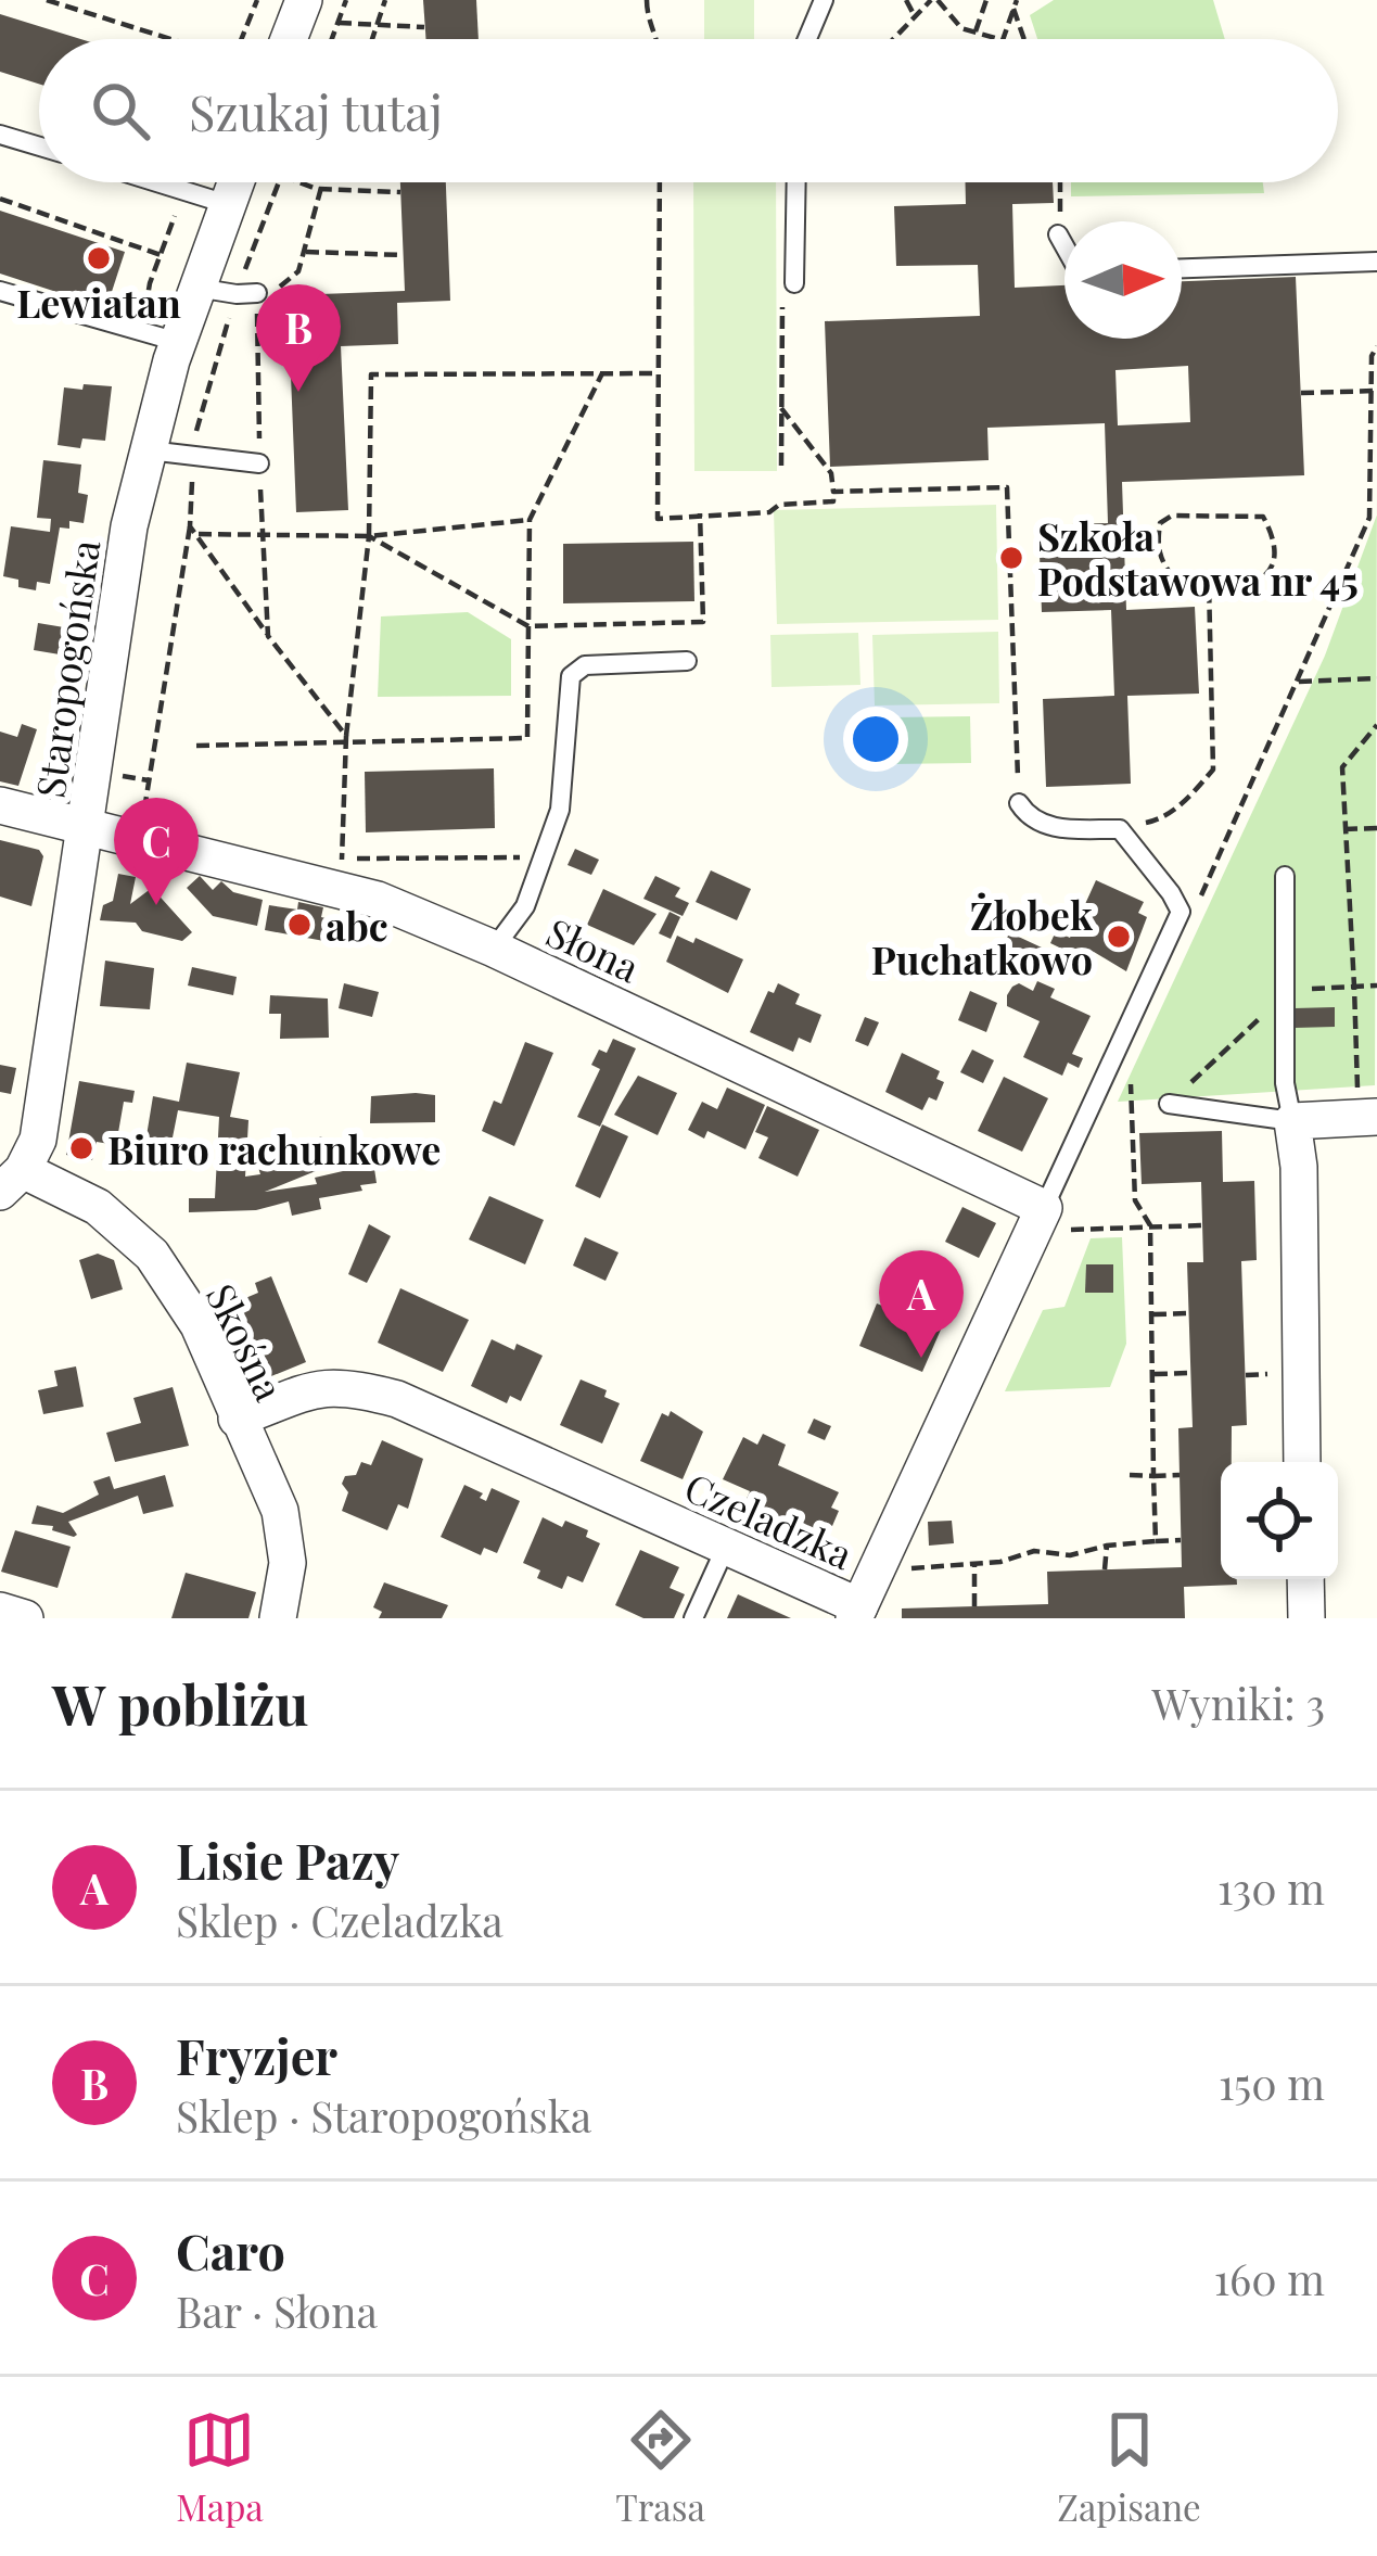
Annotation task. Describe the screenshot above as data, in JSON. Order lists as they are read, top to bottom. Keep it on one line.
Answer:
{"streets":{"street":["Staropogońska","Słona","Skośna","Czeladzka"]},"crossings":[["Staropogońska","Słona"],["Staropogońska","Skośna"],["Słona","Czeladzka"],["Skośna","Czeladzka"]],"places":["Lewiatan","Szkoła Podstawowa nr 45","abc","Żłobek Puchatkowo","Biuro rachunkowe"],"north":"right","page":{"search":"Szukaj tutaj","pins":["B","C","A"],"heading":["W pobliżu","Wyniki: 3"],"list":[{"mark":"A","name":"Lisie Pazy","note":"Sklep · Czeladzka","value":"130 m"},{"mark":"B","name":"Fryzjer","note":"Sklep · Staropogońska","value":"150 m"},{"mark":"C","name":"Caro","note":"Bar · Słona","value":"160 m"}],"nav":["Mapa","Trasa","Zapisane"]}}
